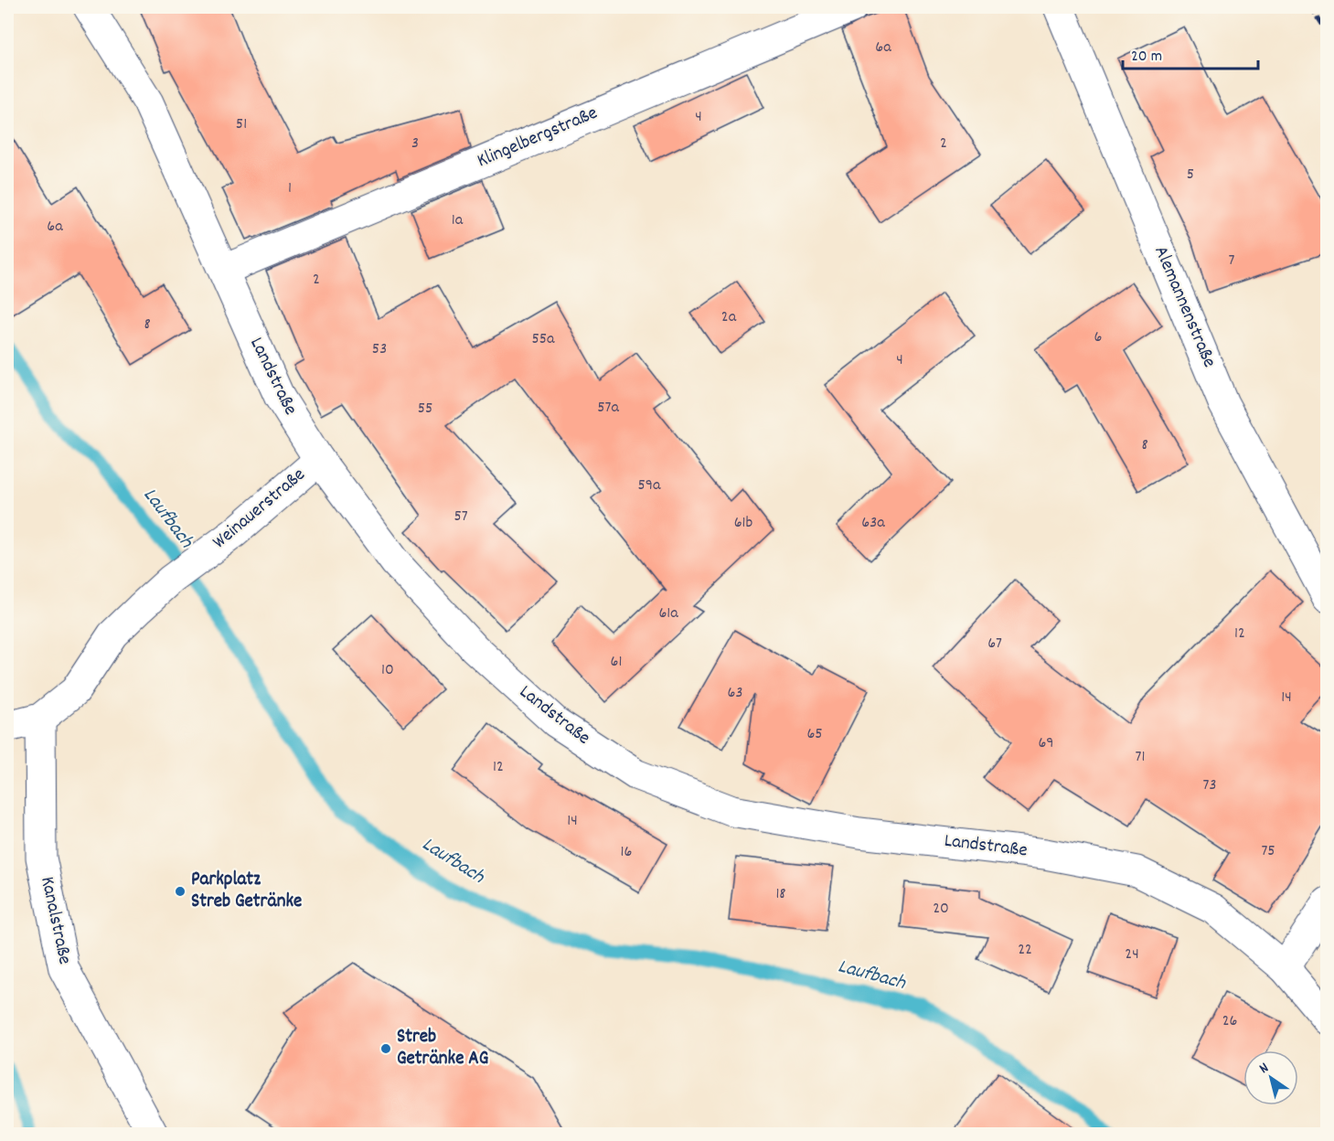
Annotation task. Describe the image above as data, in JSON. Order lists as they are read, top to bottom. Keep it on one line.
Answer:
{"streets":{"street":["Klingelbergstraße","Alemannenstraße","Landstraße","Weinauerstraße","Kanalstraße"]},"crossings":[["Klingelbergstraße","Landstraße"],["Landstraße","Weinauerstraße"],["Weinauerstraße","Kanalstraße"]],"water":["Laufbach"],"places":["Parkplatz Streb Getränke","Streb Getränke AG"],"house_numbers":["6a","4","51","3","2","5","1","1a","6a","7","2","2a","8","6","55a","53","4","57a","55","8","59a","57","61b","63a","61a","12","67","61","10","63","14","65","69","71","12","73","14","75","16","18","20","22","24","26"],"scale_bar":"20 m","north":"top left"}
